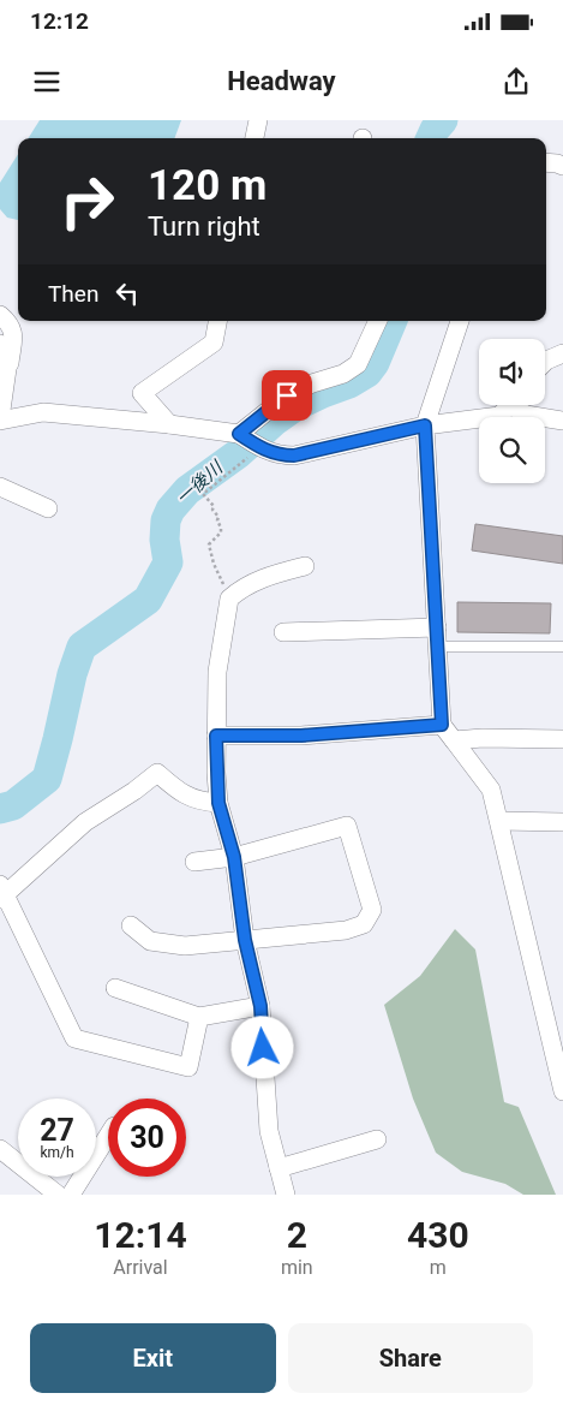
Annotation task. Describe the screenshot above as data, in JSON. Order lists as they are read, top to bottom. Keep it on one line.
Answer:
{"water":["一後川"],"page":{"status":"12:12","header":"Headway","turn":["120 m","Turn right"],"then":"Then","speed":"27 km/h","limit":"30","eta":["12:14","Arrival","2","min","430","m"],"buttons":["Exit","Share"]}}
